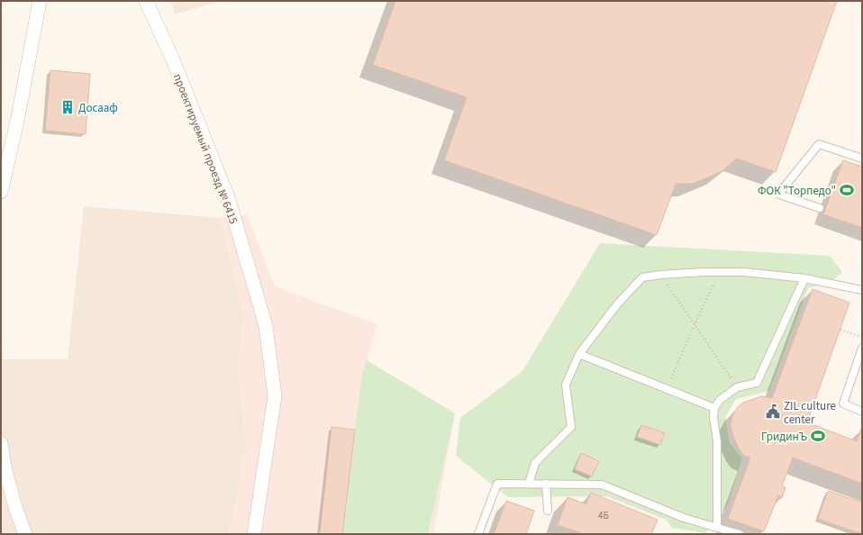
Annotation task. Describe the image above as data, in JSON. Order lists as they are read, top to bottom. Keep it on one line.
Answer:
{"streets":{"street":["проектируемый проезд № 6415"]},"places":{"building":["Досааф"],"sports":["ФОК \"Торпедо\"","ГридинЪ"],"public building":["ZIL culture center"]},"house_numbers":["4Б"]}
